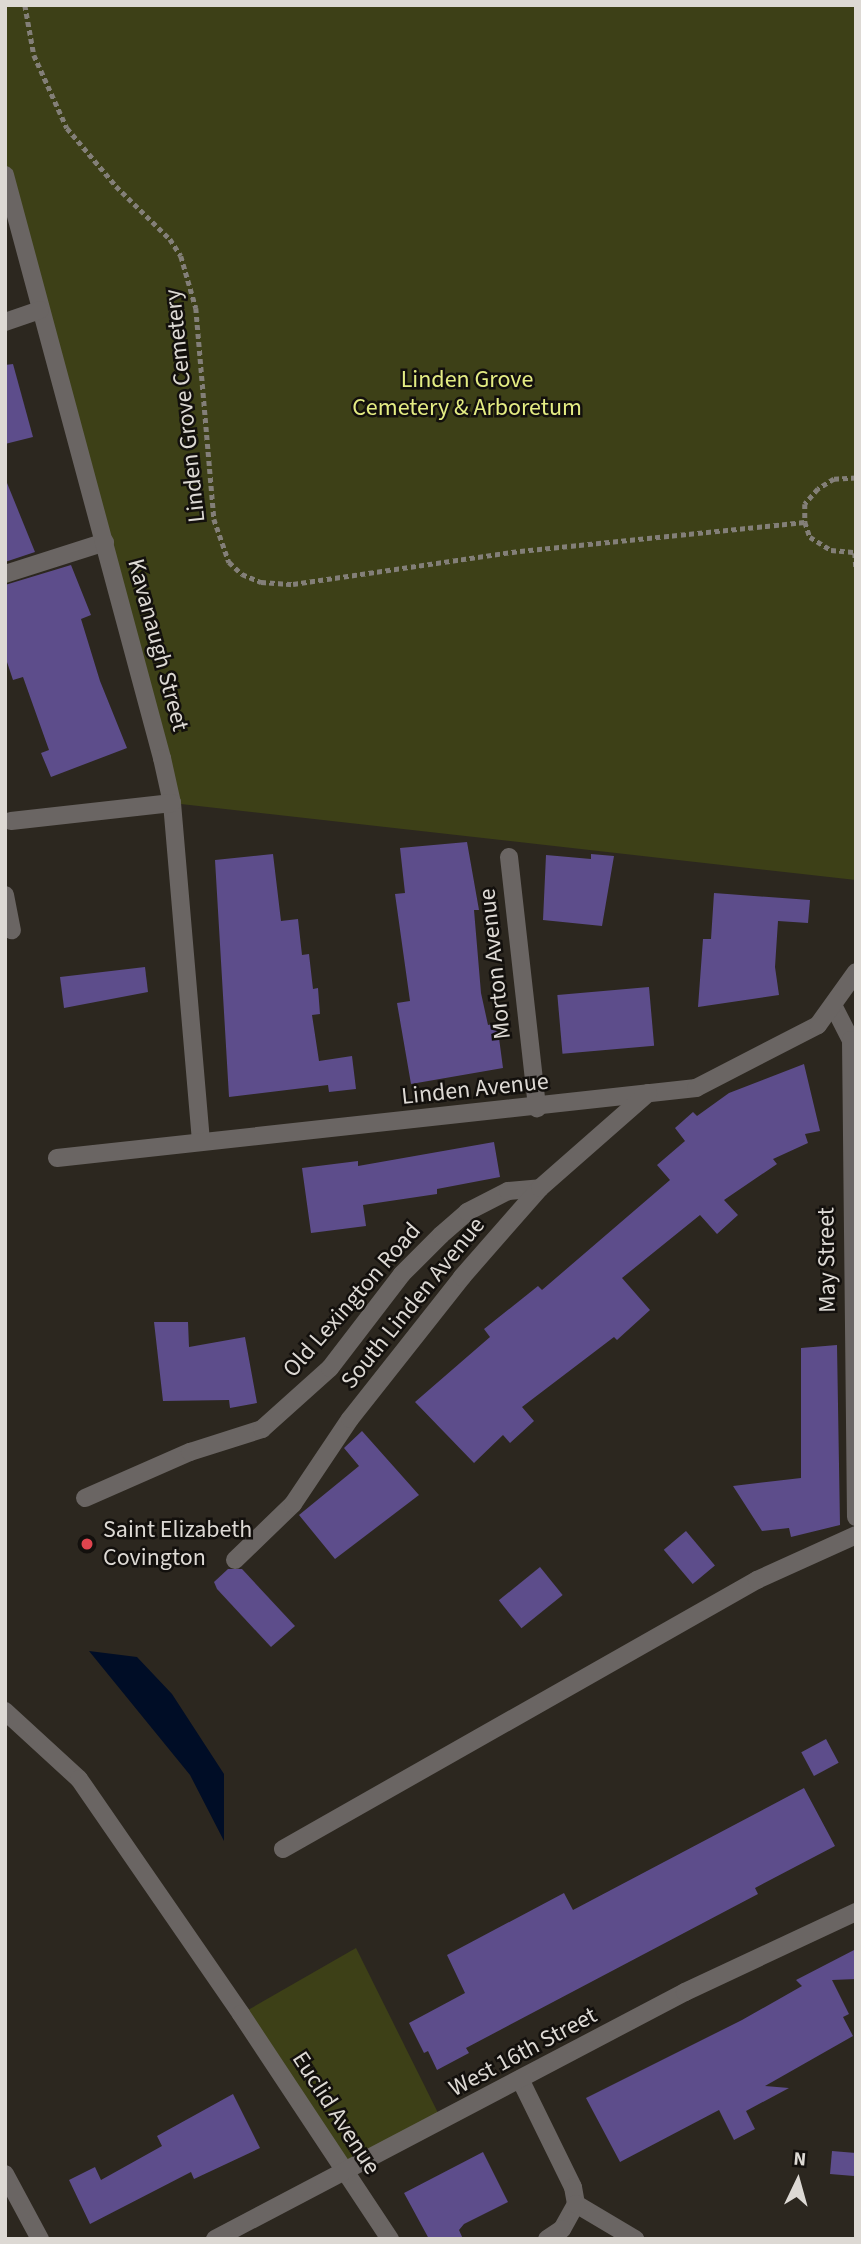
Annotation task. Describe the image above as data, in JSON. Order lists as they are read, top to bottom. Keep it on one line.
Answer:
{"streets":{"street":["Kavanaugh Street","Morton Avenue","Linden Avenue","May Street","Old Lexington Road","South Linden Avenue","West 16th Street","Euclid Avenue"],"path":["Linden Grove Cemetery"]},"crossings":[["Kavanaugh Street","Linden Avenue"],["Morton Avenue","Linden Avenue"],["Linden Avenue","May Street"],["Linden Avenue","South Linden Avenue"],["Old Lexington Road","South Linden Avenue"],["West 16th Street","Euclid Avenue"]],"parks":["Linden Grove Cemetery & Arboretum"],"places":["Saint Elizabeth Covington"],"north":"top"}
